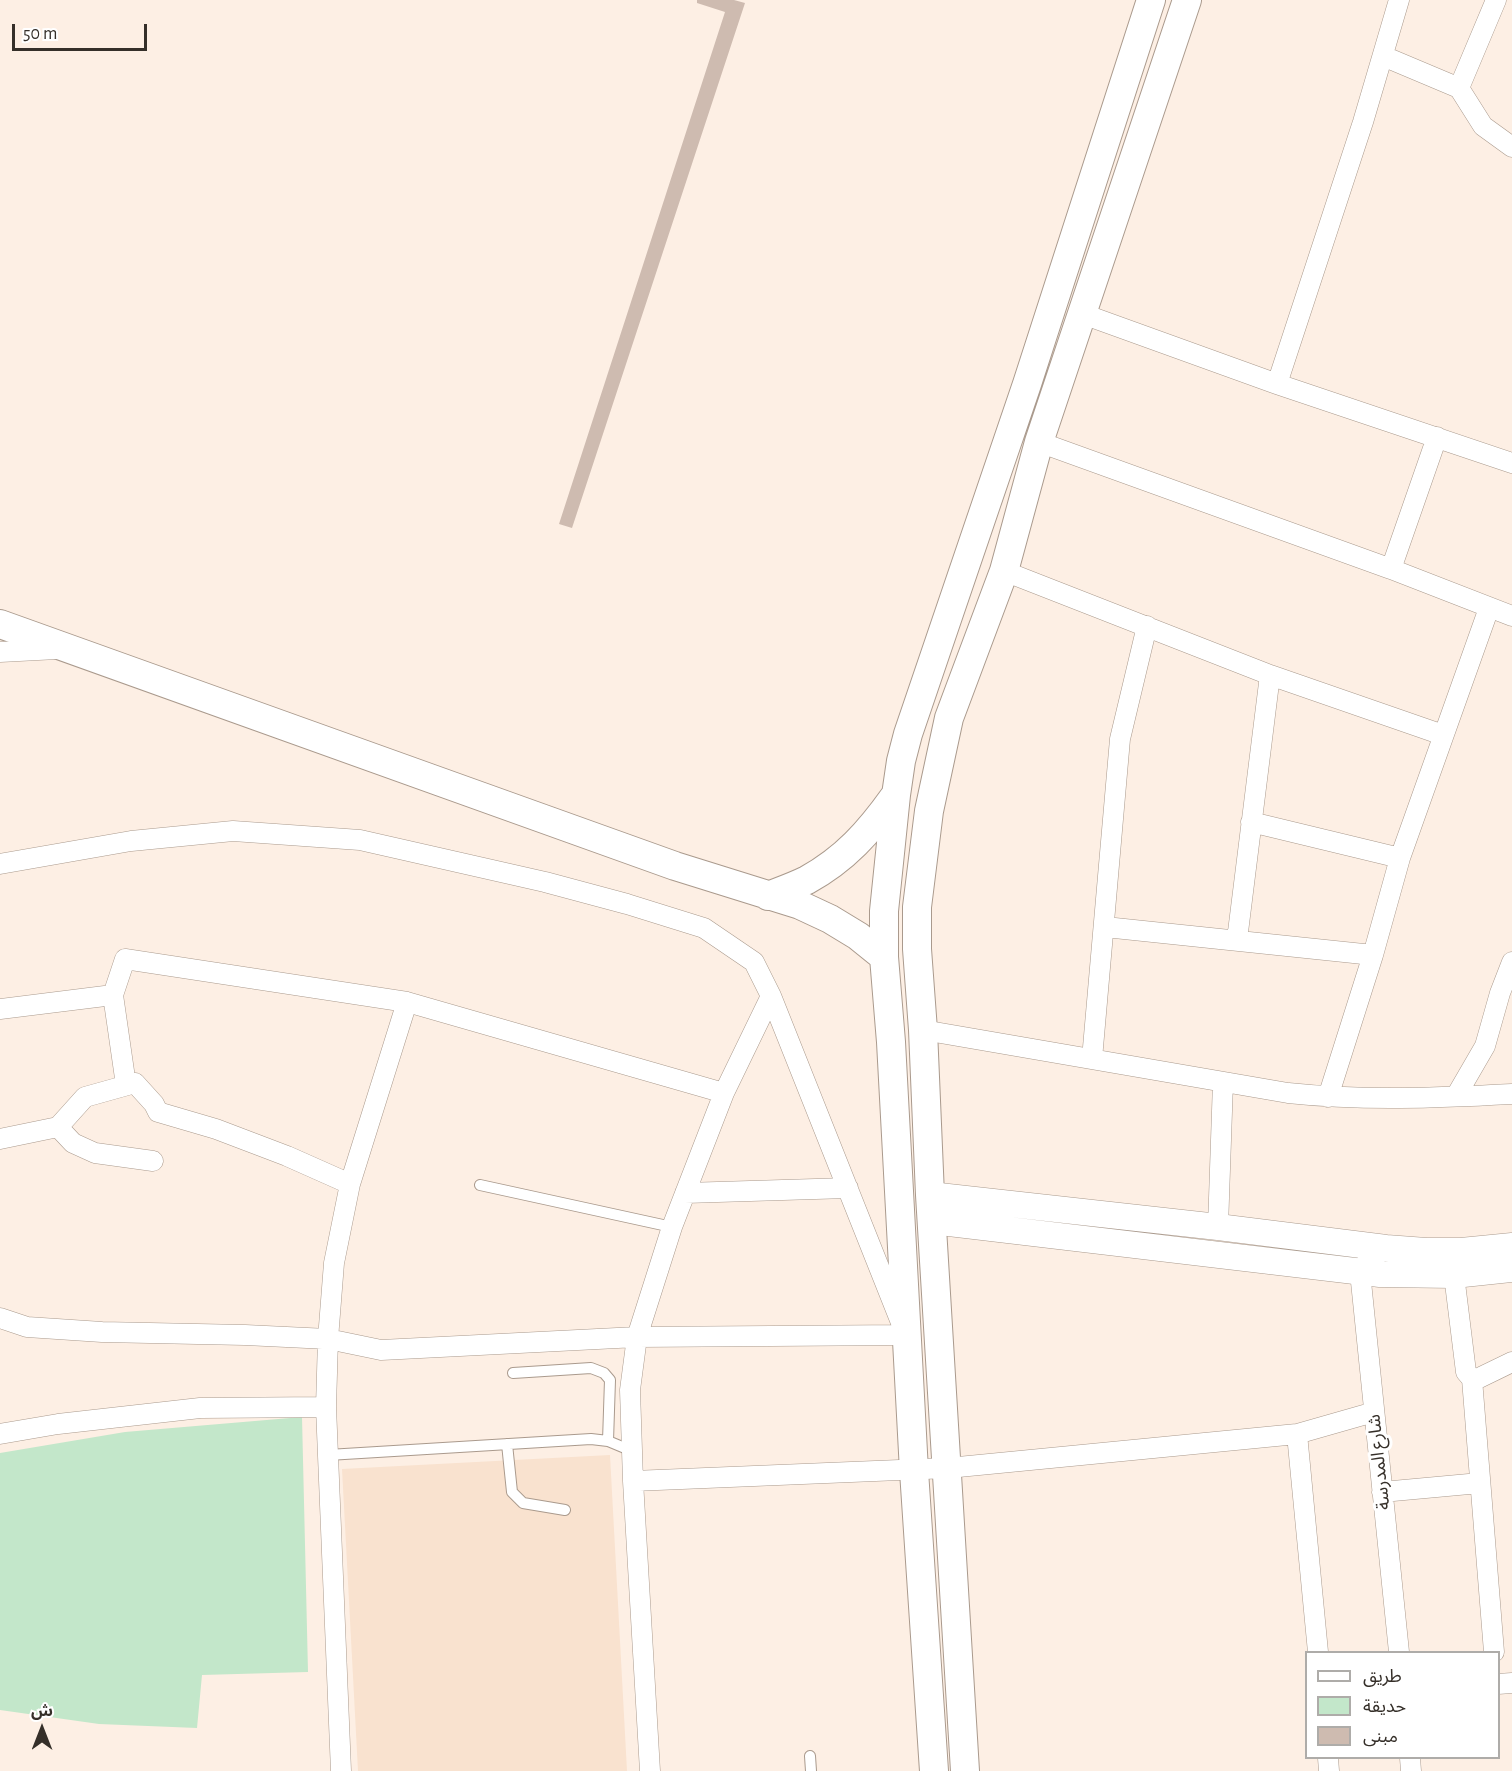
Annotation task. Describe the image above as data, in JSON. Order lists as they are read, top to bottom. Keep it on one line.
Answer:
{"streets":{"street":["شارع المدرسة"]},"legend":["طريق","حديقة","مبنى"],"scale_bar":"50 m","north":"top"}
